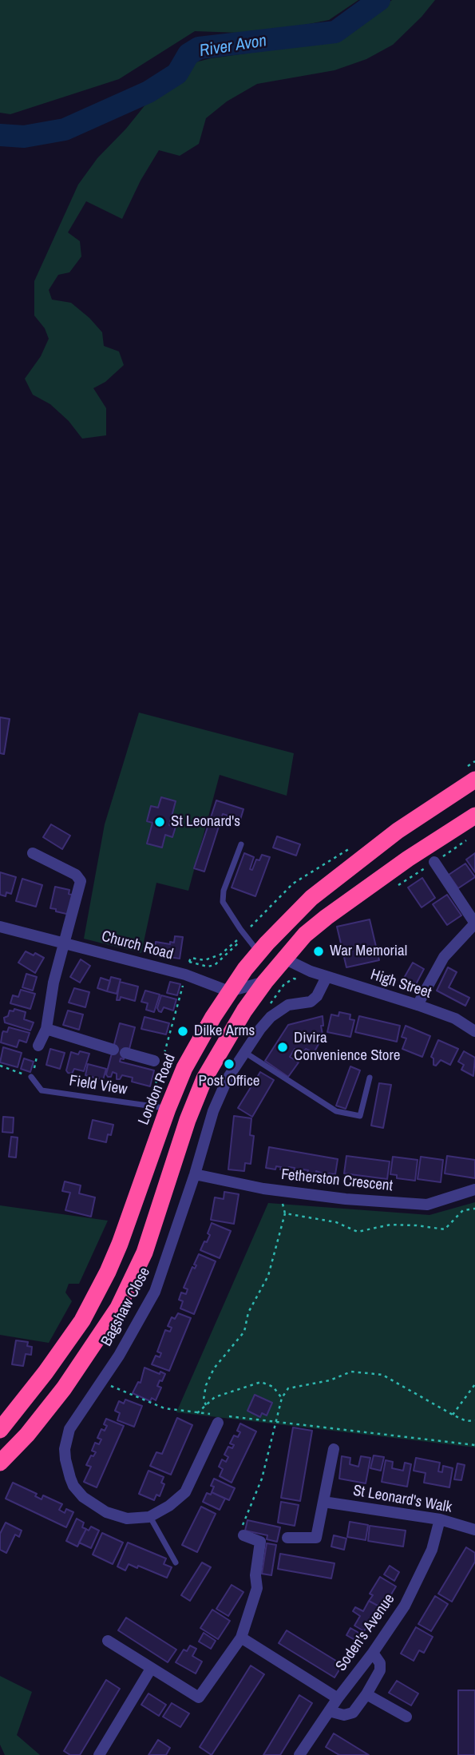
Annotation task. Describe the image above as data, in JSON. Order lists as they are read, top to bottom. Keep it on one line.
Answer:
{"streets":{"highway":["London Road"],"street":["Church Road","High Street","Fetherston Crescent","Bagshaw Close","St Leonard's Walk","Soden's Avenue"],"lane":["Field View"]},"crossings":[["Church Road","London Road"],["High Street","Bagshaw Close"],["Field View","London Road"],["Fetherston Crescent","Bagshaw Close"],["St Leonard's Walk","Soden's Avenue"]],"water":["River Avon"],"places":["St Leonard's","War Memorial","Dilke Arms","Divira Convenience Store","Post Office"]}
